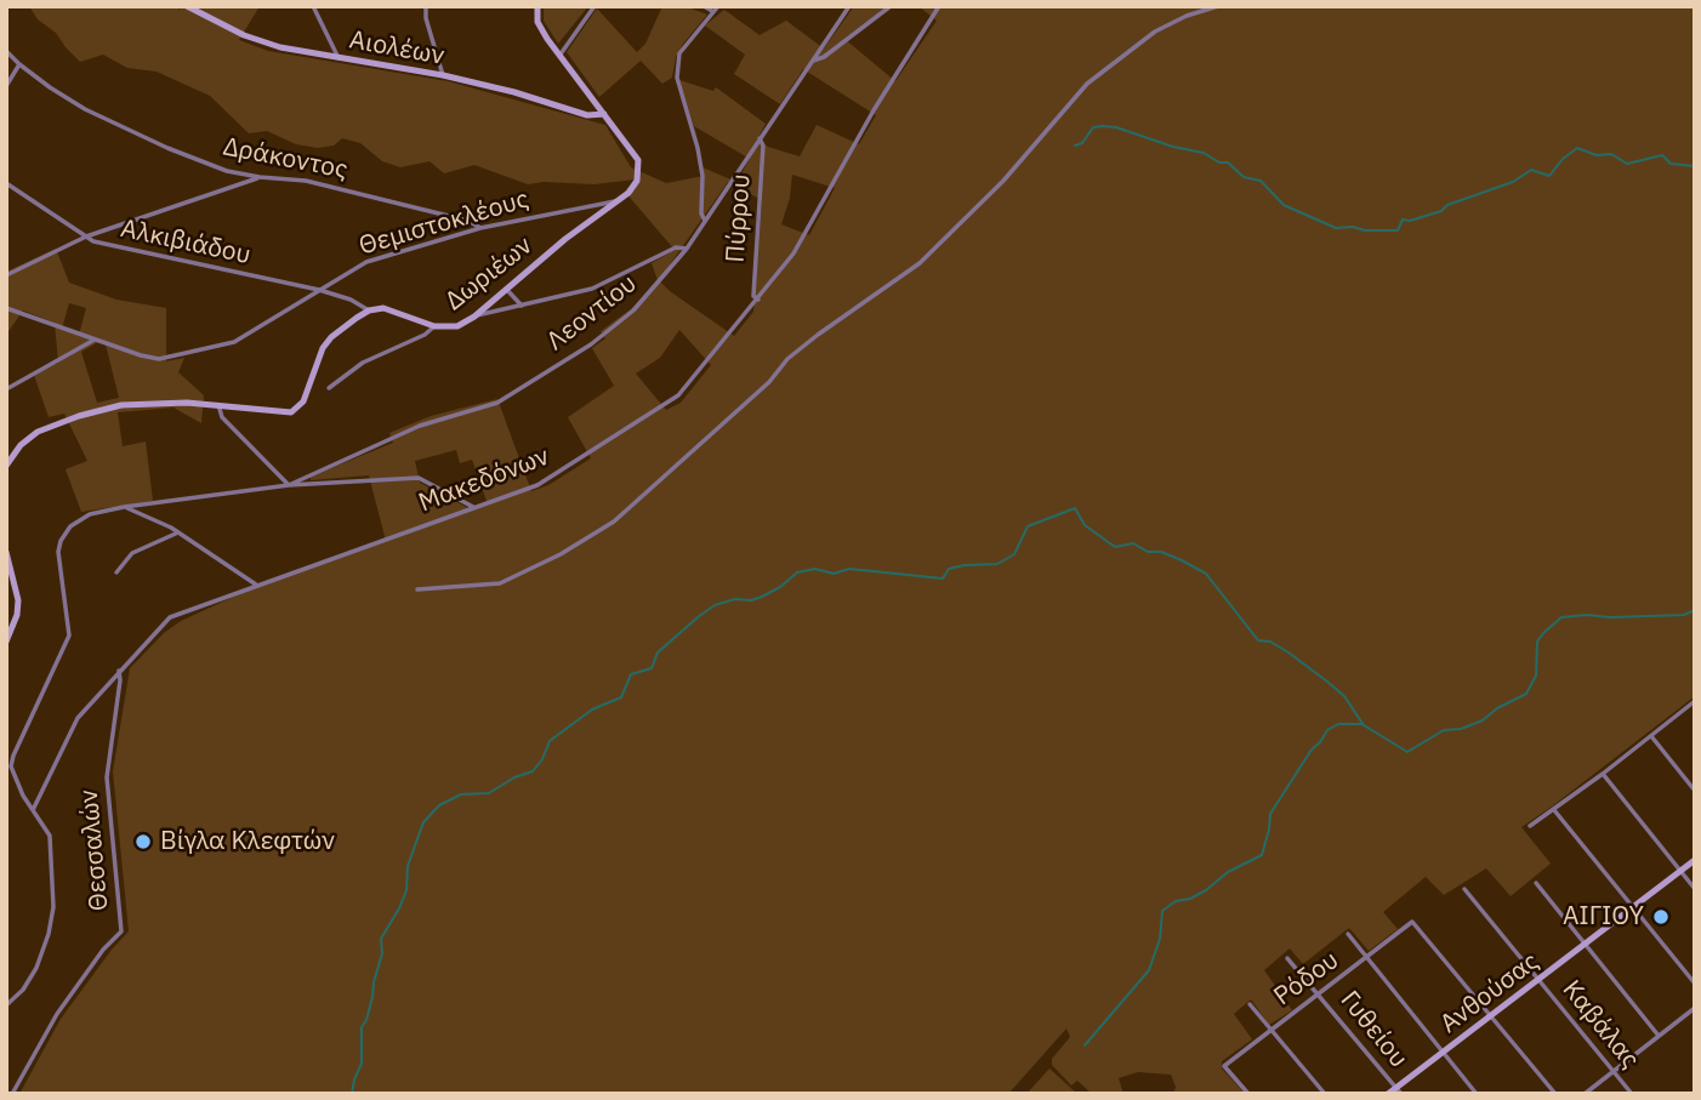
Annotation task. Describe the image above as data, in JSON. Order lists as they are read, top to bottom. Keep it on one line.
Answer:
{"streets":{"street":["Αιολέων","Δράκοντος","Πύρρου","Θεμιστοκλέους","Αλκιβιάδου","Δωριέων","Λεοντίου","Μακεδόνων","Θεσσαλών","Ρόδου","Ανθούσας","Καβάλας","Γυθείου"]},"crossings":[["Αιολέων","Δωριέων"],["Δράκοντος","Θεμιστοκλέους"],["Πύρρου","Λεοντίου"],["Πύρρου","Μακεδόνων"],["Θεμιστοκλέους","Αλκιβιάδου"],["Θεμιστοκλέους","Δωριέων"],["Αλκιβιάδου","Δωριέων"],["Λεοντίου","Μακεδόνων"],["Μακεδόνων","Θεσσαλών"],["Ρόδου","Ανθούσας"],["Ρόδου","Γυθείου"],["Ανθούσας","Καβάλας"],["Ανθούσας","Γυθείου"]],"places":["Βίγλα Κλεφτών","ΑΙΓΙΟΥ"]}
